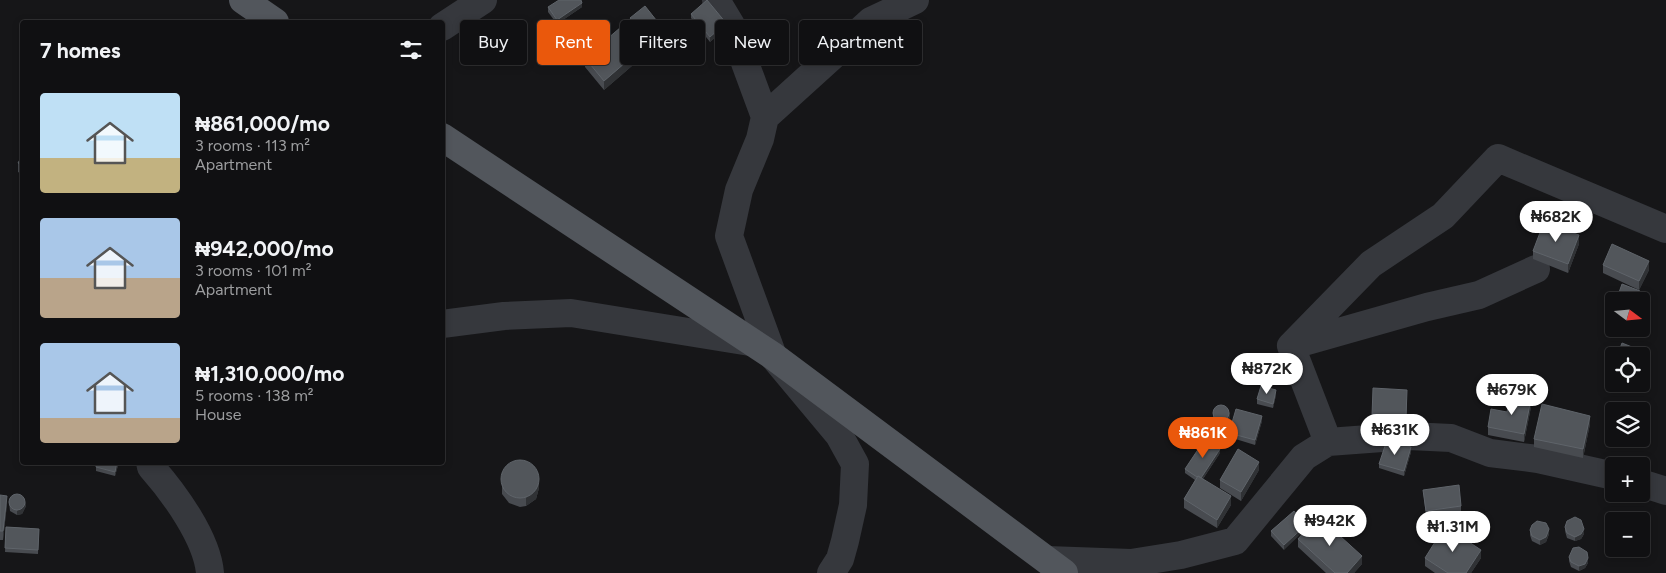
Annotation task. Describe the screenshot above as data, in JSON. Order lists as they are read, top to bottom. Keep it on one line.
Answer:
{"north":"right","page":{"chip":["Buy","Rent","Filters","New","Apartment"],"heading":"7 homes","list":[{"name":"₦861,000/mo","note":"3 rooms · 113 m² · Apartment"},{"name":"₦942,000/mo","note":"3 rooms · 101 m² · Apartment"},{"name":"₦1,310,000/mo","note":"5 rooms · 138 m² · House"}],"price":["₦682K","₦872K","₦679K","₦631K","₦861K","₦942K","₦1.31M"],"map_buttons":["+","−"]}}
